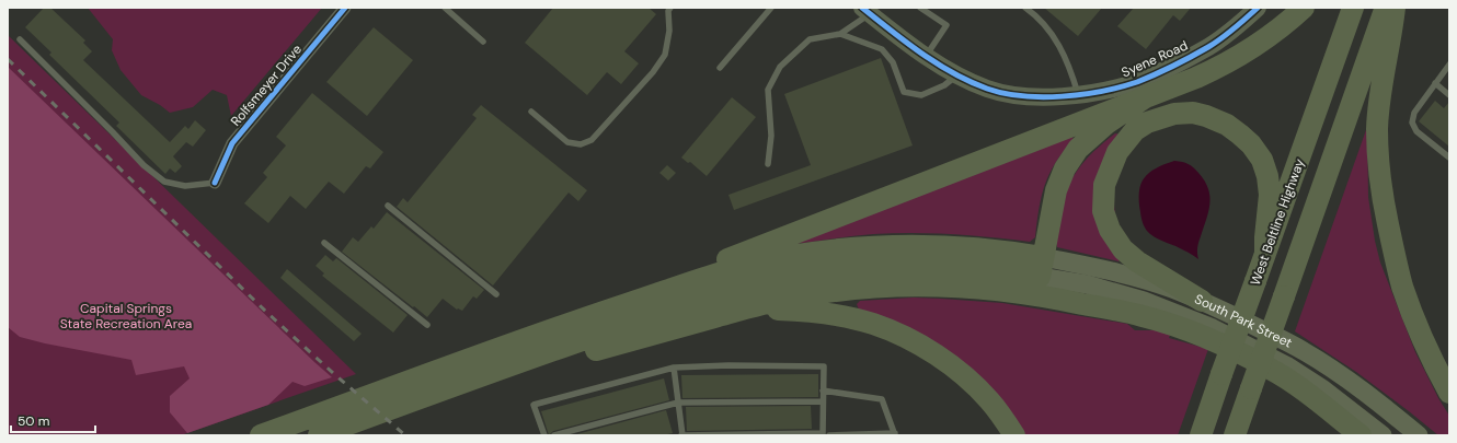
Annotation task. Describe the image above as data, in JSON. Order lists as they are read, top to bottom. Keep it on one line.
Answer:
{"streets":{"highway":["West Beltline Highway"],"main road":["South Park Street"],"street":["Syene Road","Rolfsmeyer Drive"]},"parks":["Capital Springs State Recreation Area"],"scale_bar":"50 m"}
